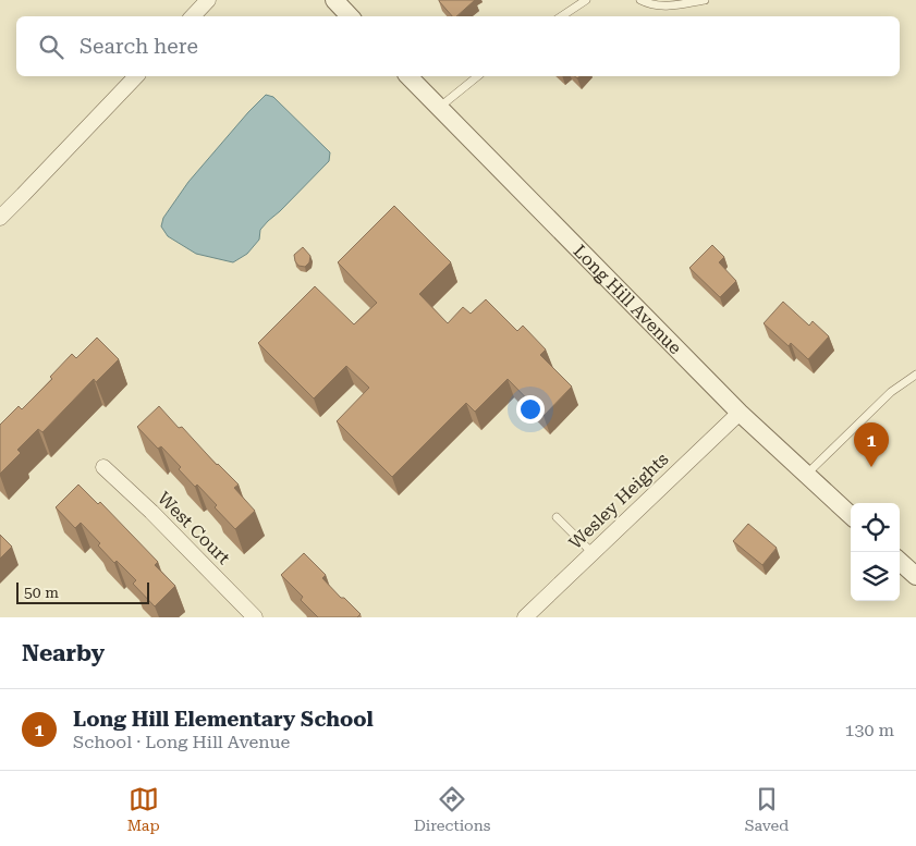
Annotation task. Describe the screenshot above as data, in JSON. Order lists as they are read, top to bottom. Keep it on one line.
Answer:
{"streets":{"street":["Long Hill Avenue","Wesley Heights","West Court"]},"crossings":[["Long Hill Avenue","Wesley Heights"]],"scale_bar":"50 m","page":{"search":"Search here","pins":"1","scale":"50 m","heading":"Nearby","list":[{"mark":"1","name":"Long Hill Elementary School","note":"School · Long Hill Avenue","value":"130 m"}],"nav":["Map","Directions","Saved"]}}
